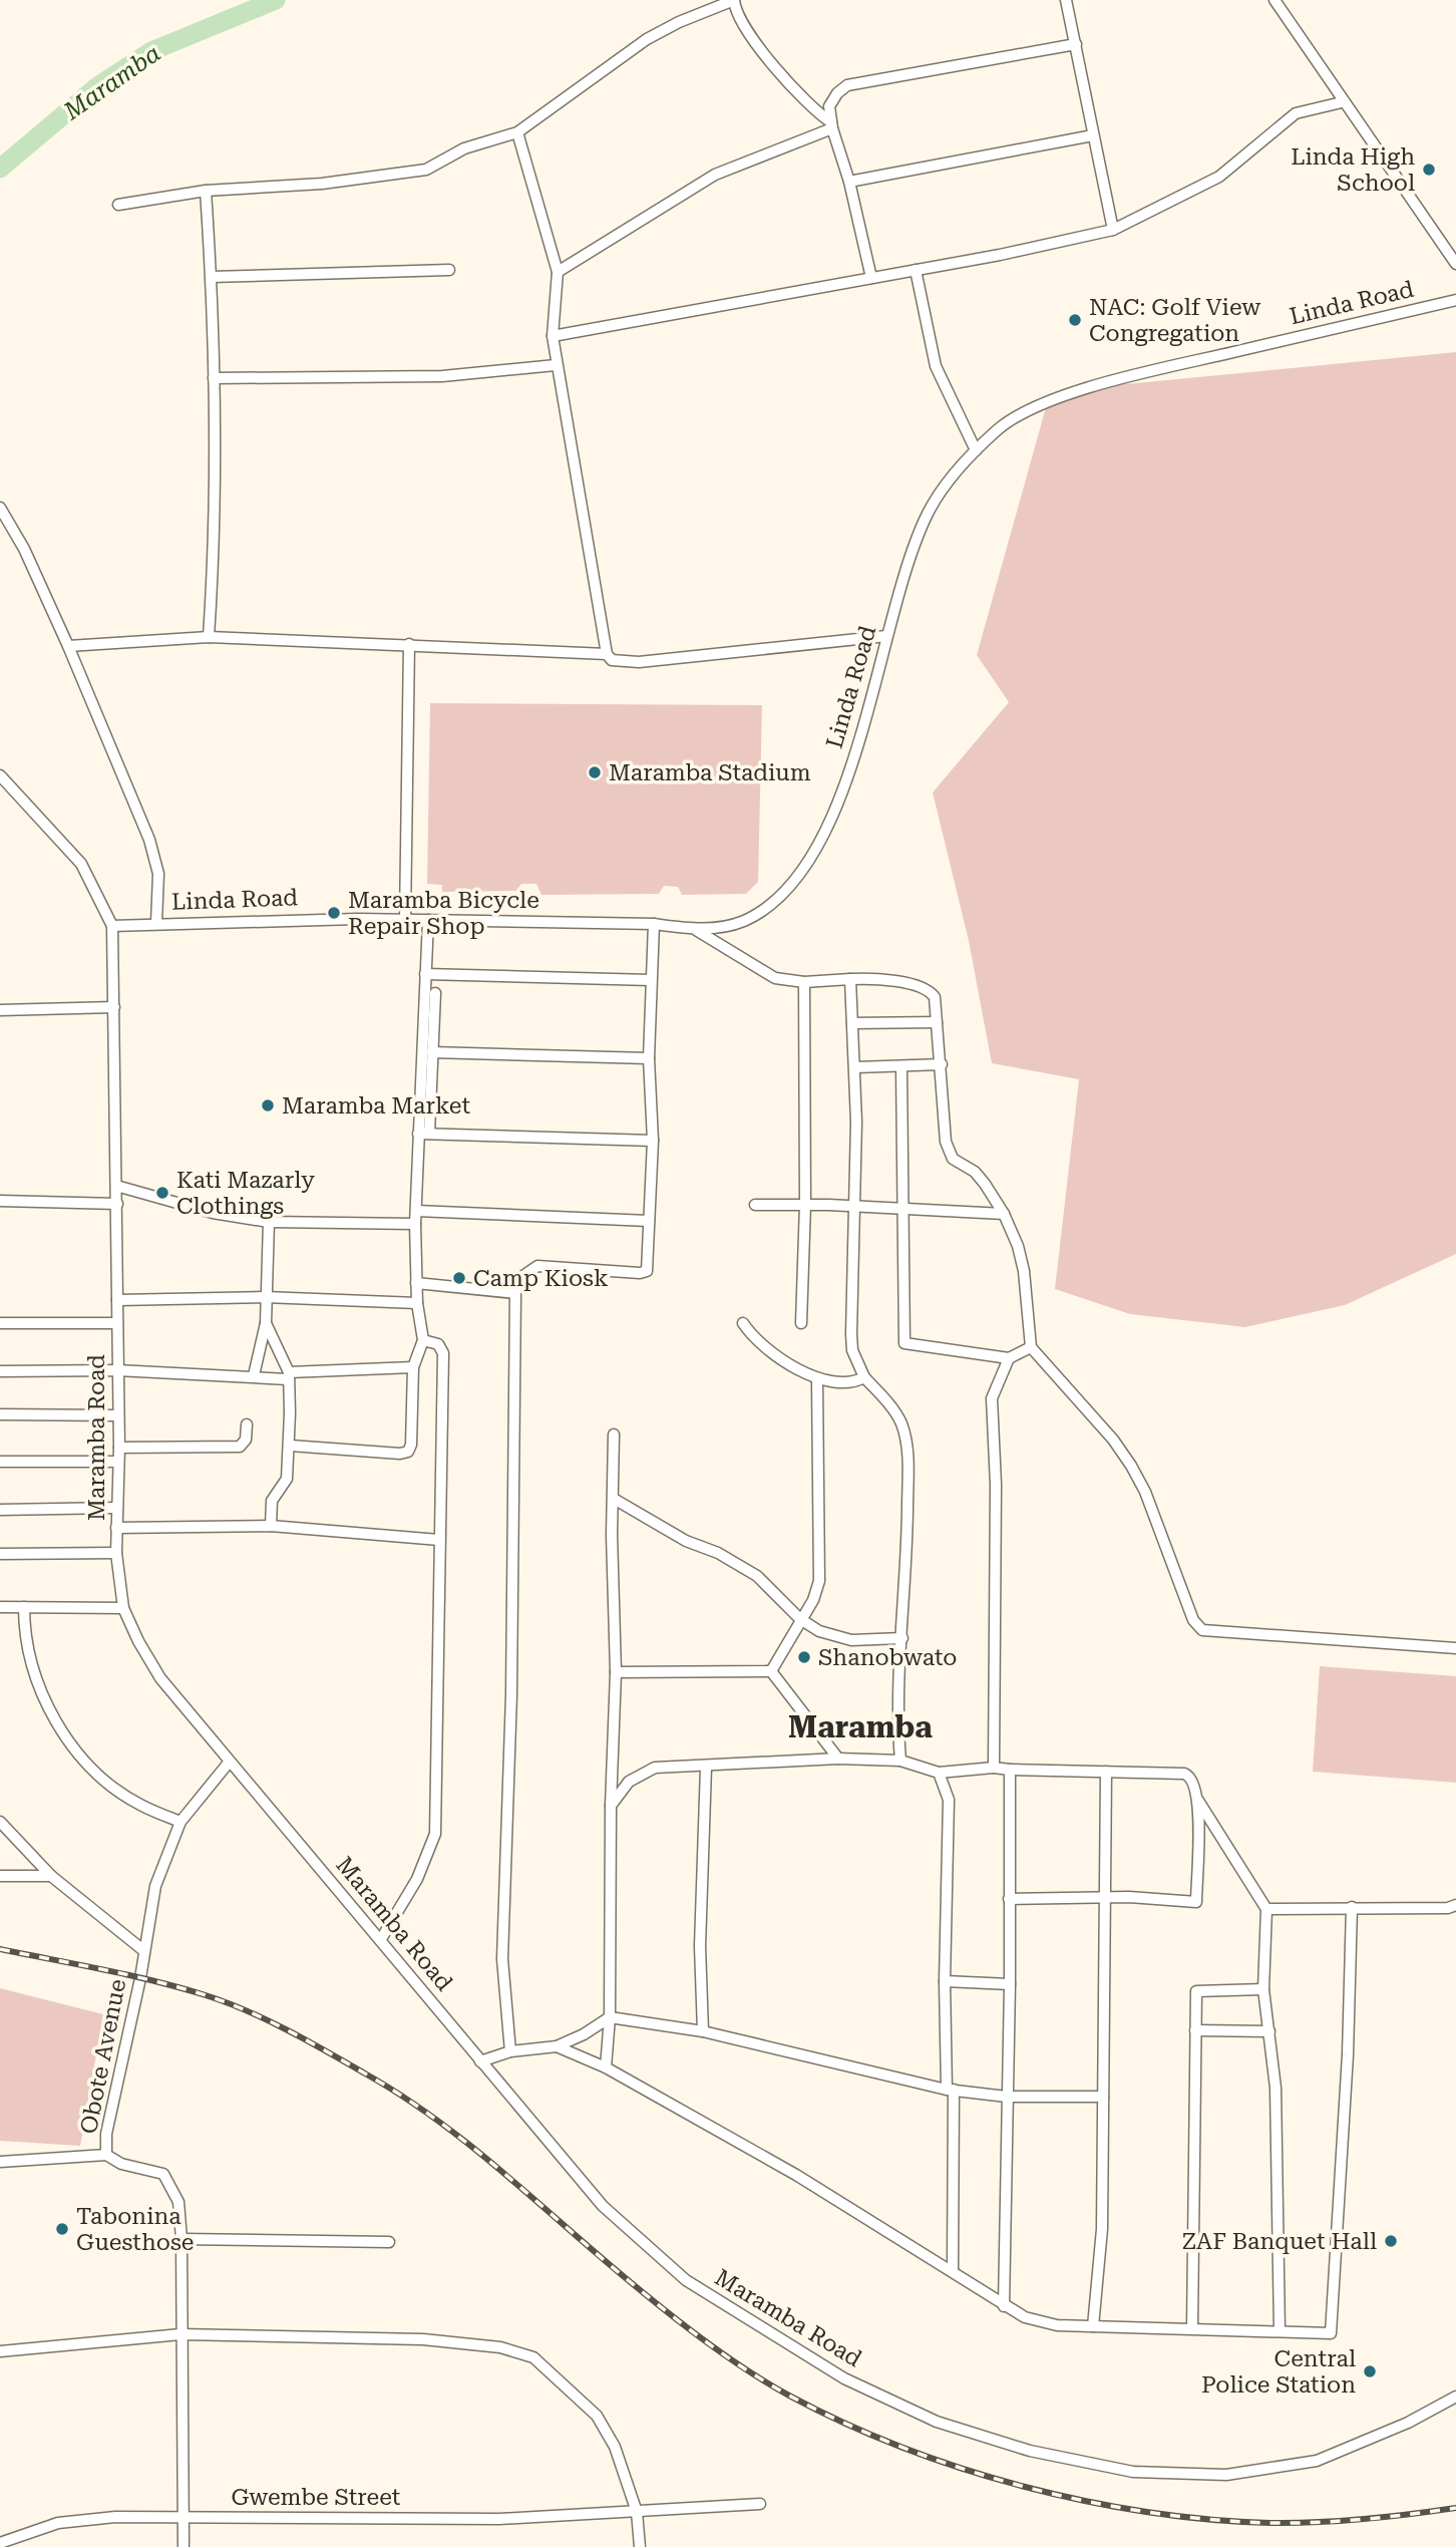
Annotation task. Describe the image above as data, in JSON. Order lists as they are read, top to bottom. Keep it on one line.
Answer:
{"streets":{"street":["Linda Road","Maramba Road","Obote Avenue","Gwembe Street"]},"crossings":[["Linda Road","Maramba Road"],["Maramba Road","Obote Avenue"],["Obote Avenue","Gwembe Street"]],"districts":["Maramba"],"water":["Maramba"],"places":["Linda High School","NAC: Golf View Congregation","Maramba Stadium","Maramba Bicycle Repair Shop","Maramba Market","Kati Mazarly Clothings","Camp Kiosk","Shanobwato","Tabonina Guesthose","ZAF Banquet Hall","Central Police Station"]}
